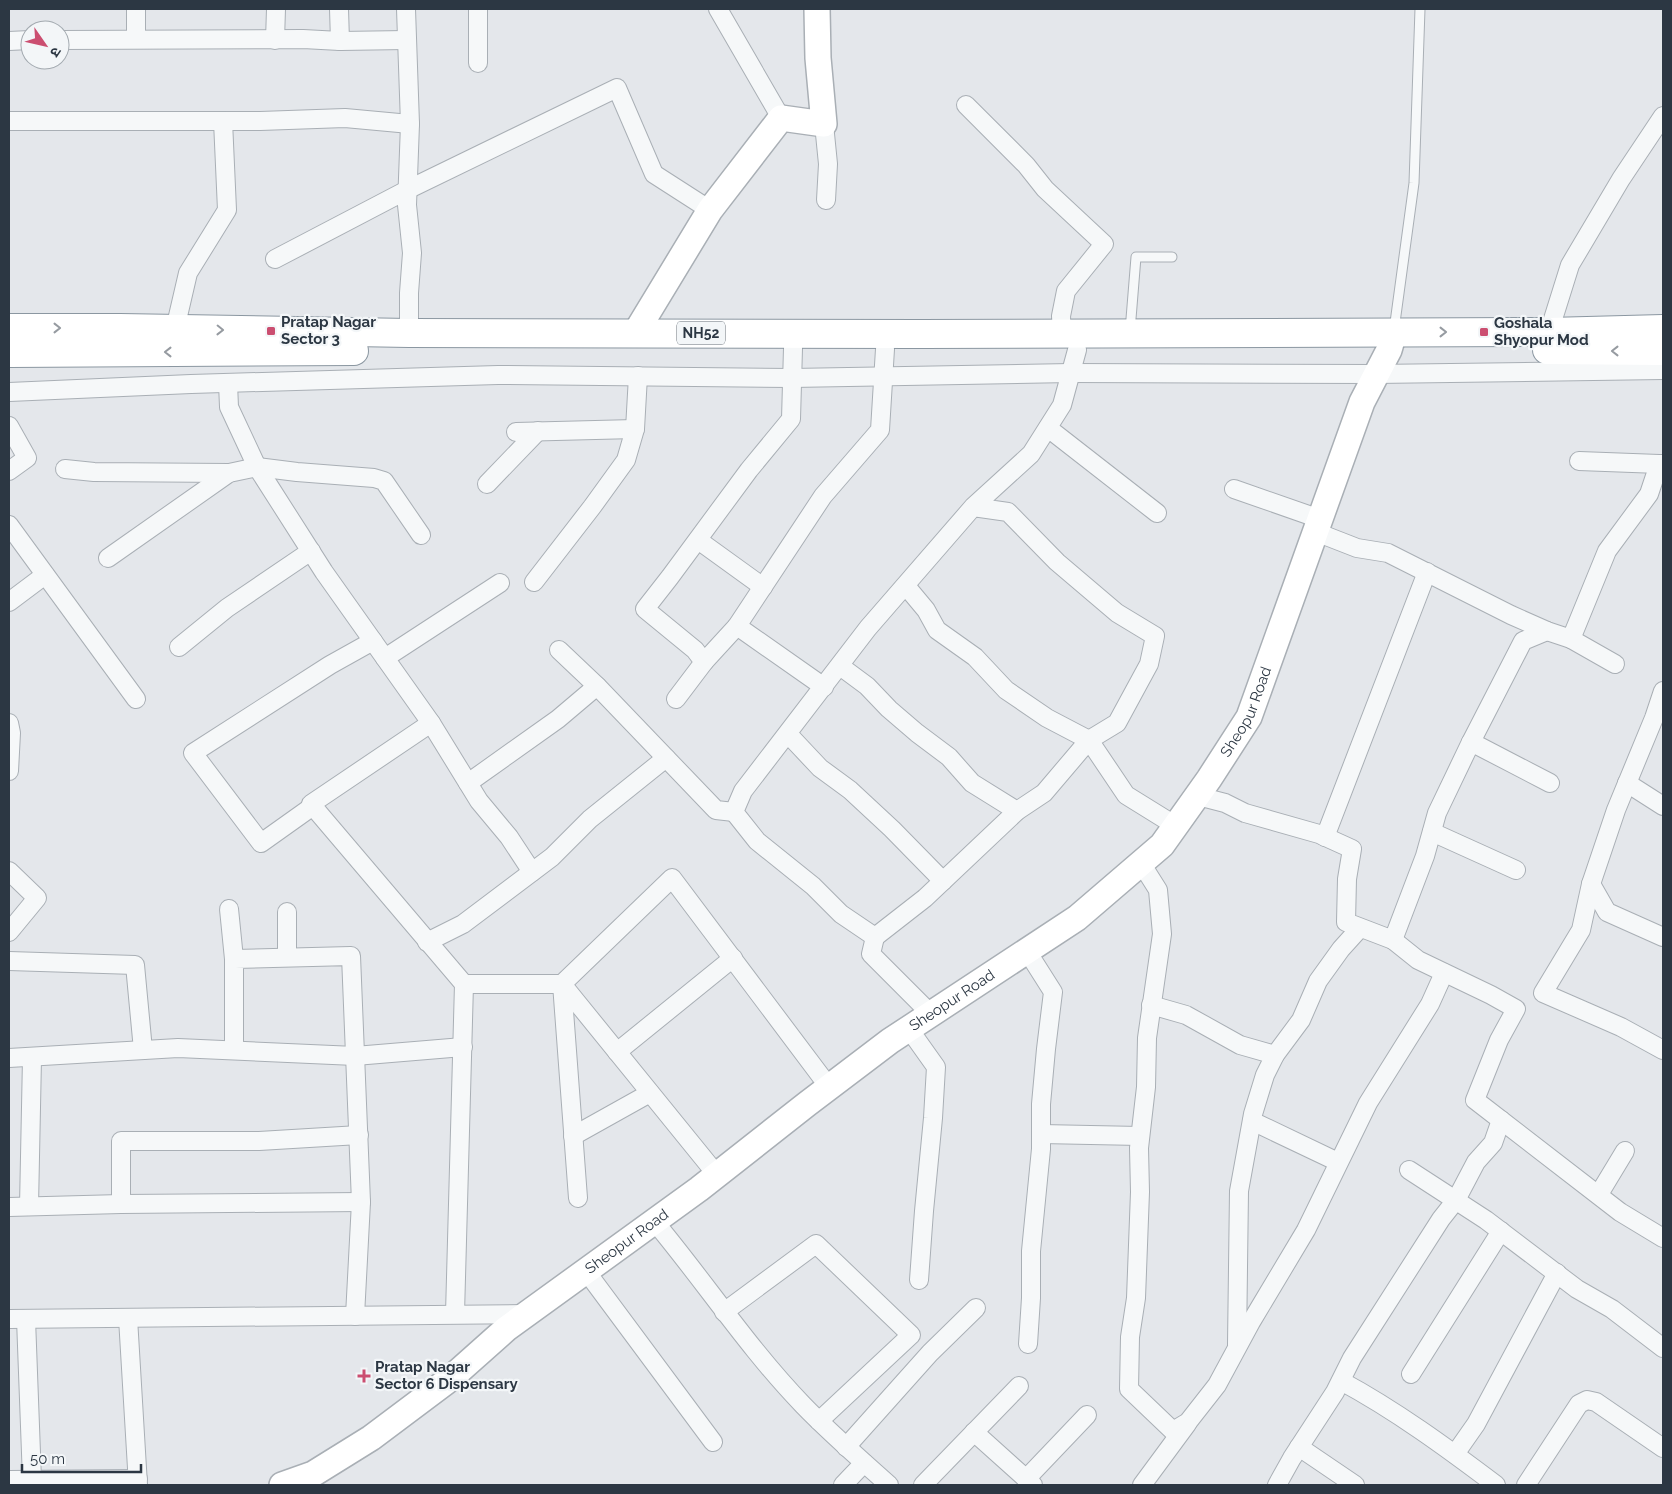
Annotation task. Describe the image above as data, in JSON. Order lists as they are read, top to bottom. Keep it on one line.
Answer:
{"streets":{"highway":["NH52"],"street":["Sheopur Road"]},"crossings":[["NH52","Sheopur Road"]],"places":{"transit":["Pratap Nagar Sector 3","Goshala Shyopur Mod"],"health":["Pratap Nagar Sector 6 Dispensary"]},"scale_bar":"50 m","north":"bottom right"}
